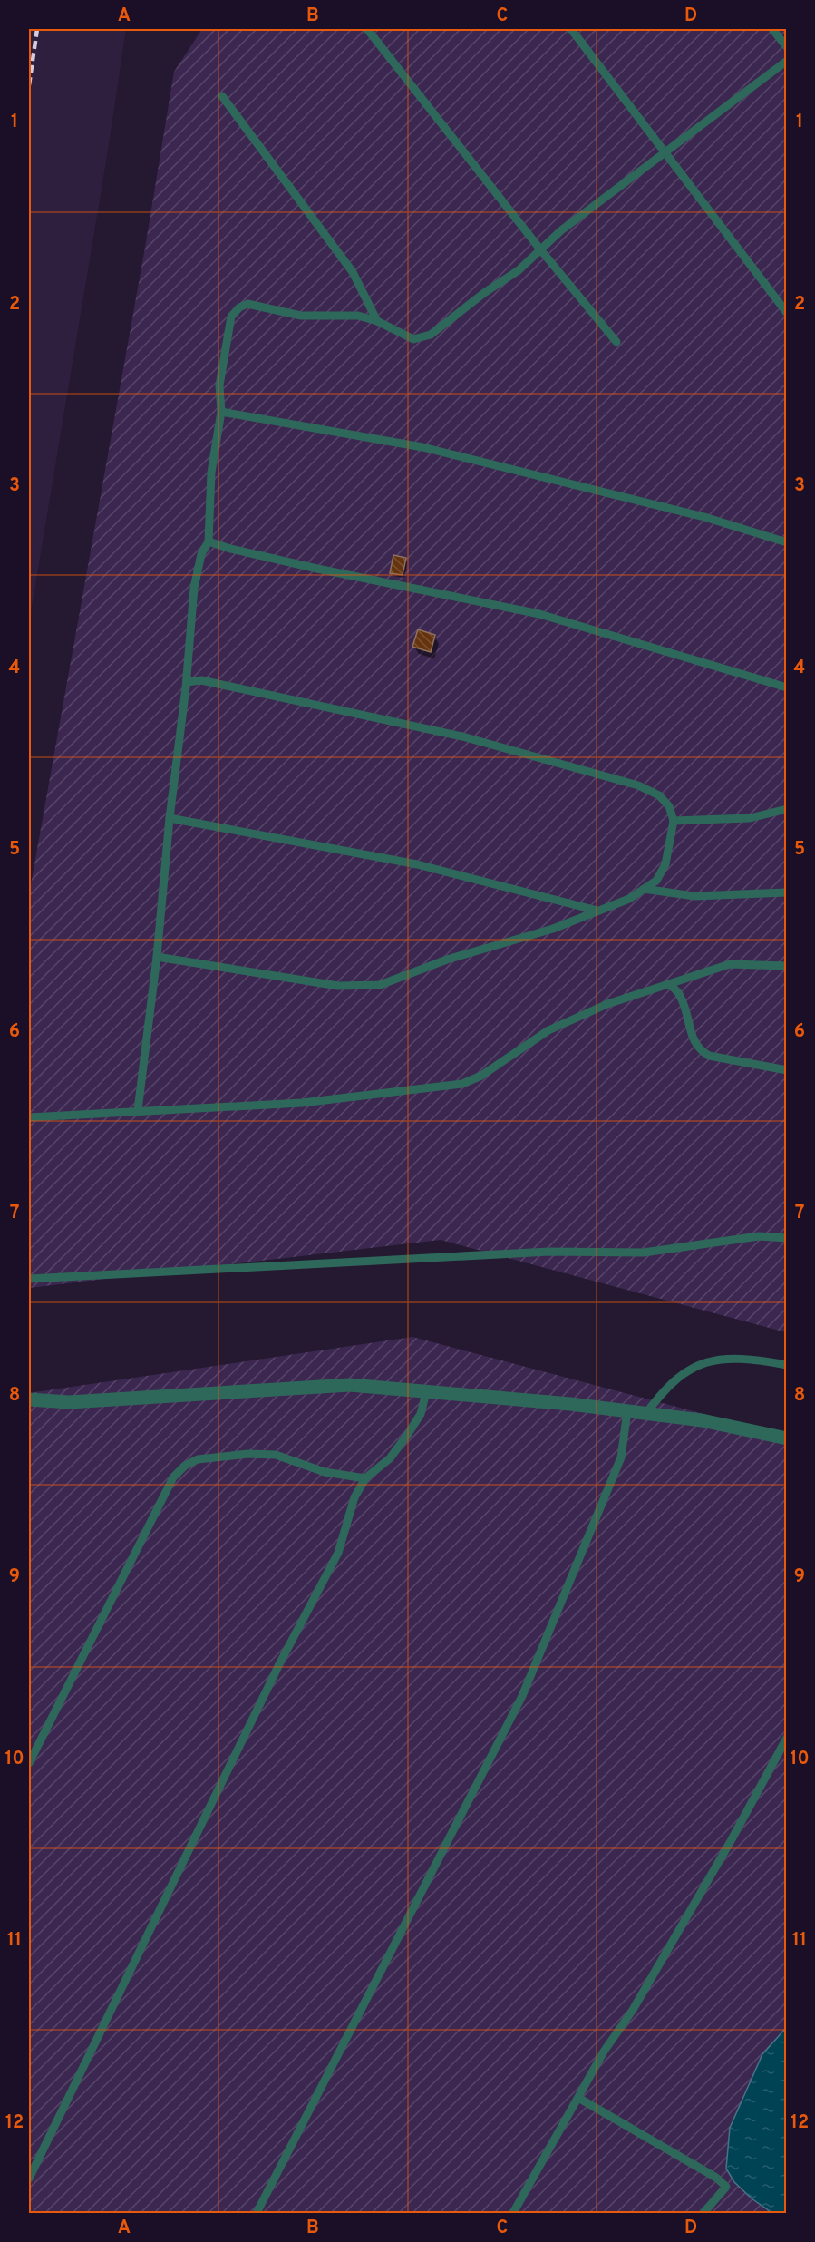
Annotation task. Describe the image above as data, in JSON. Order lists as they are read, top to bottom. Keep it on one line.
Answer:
{"grid":{"columns":["A","B","C","D"],"rows":["1","2","3","4","5","6","7","8","9","10","11","12"]}}
